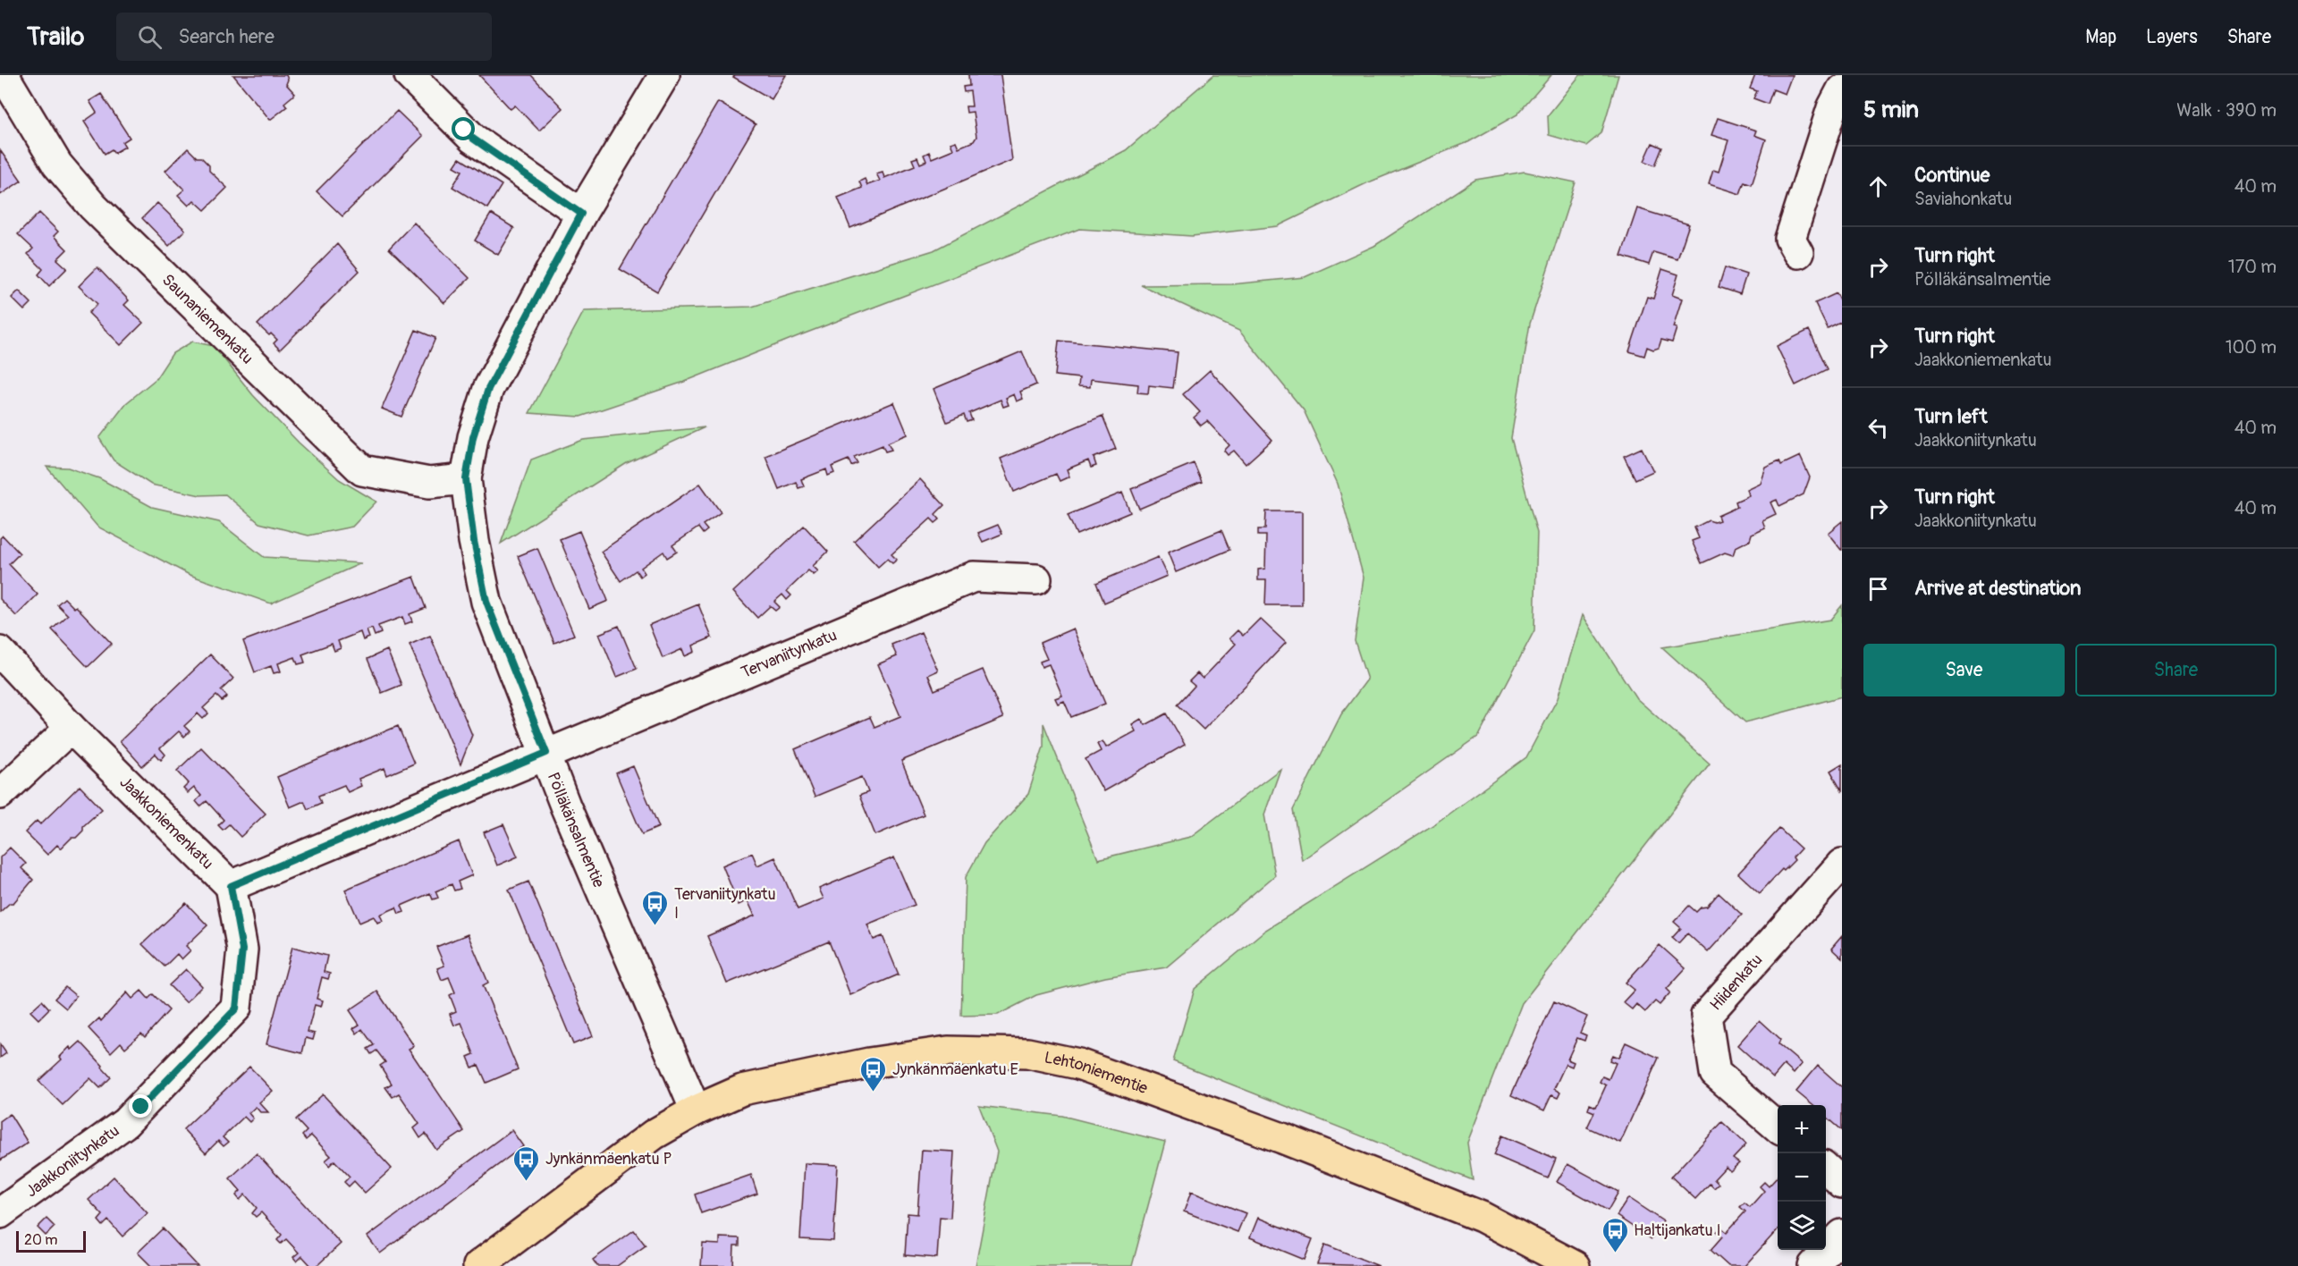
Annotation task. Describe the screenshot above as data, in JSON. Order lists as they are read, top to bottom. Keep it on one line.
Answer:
{"streets":{"main road":["Lehtoniementie"],"street":["Saunaniemenkatu","Tervaniitynkatu","Jaakkoniemenkatu","Pölläkänsalmentie","Hiidenkatu","Jaakkoniitynkatu"]},"crossings":[["Saunaniemenkatu","Pölläkänsalmentie"],["Tervaniitynkatu","Pölläkänsalmentie"],["Jaakkoniemenkatu","Jaakkoniitynkatu"],["Pölläkänsalmentie","Lehtoniementie"]],"places":{"bus stop":["Tervaniitynkatu I","Jynkänmäenkatu E","Jynkänmäenkatu P","Haltijankatu I"]},"scale_bar":"20 m","page":{"header":"Trailo","search":"Search here","nav":["Map","Layers","Share"],"heading":["5 min","Walk · 390 m"],"list":[["Continue","Saviahonkatu","40 m"],["Turn right","Pölläkänsalmentie","170 m"],["Turn right","Jaakkoniemenkatu","100 m"],["Turn left","Jaakkoniitynkatu","40 m"],["Turn right","Jaakkoniitynkatu","40 m"],"Arrive at destination"],"buttons":["Save","Share"],"map_buttons":["+","−"],"scale":"20 m"}}
